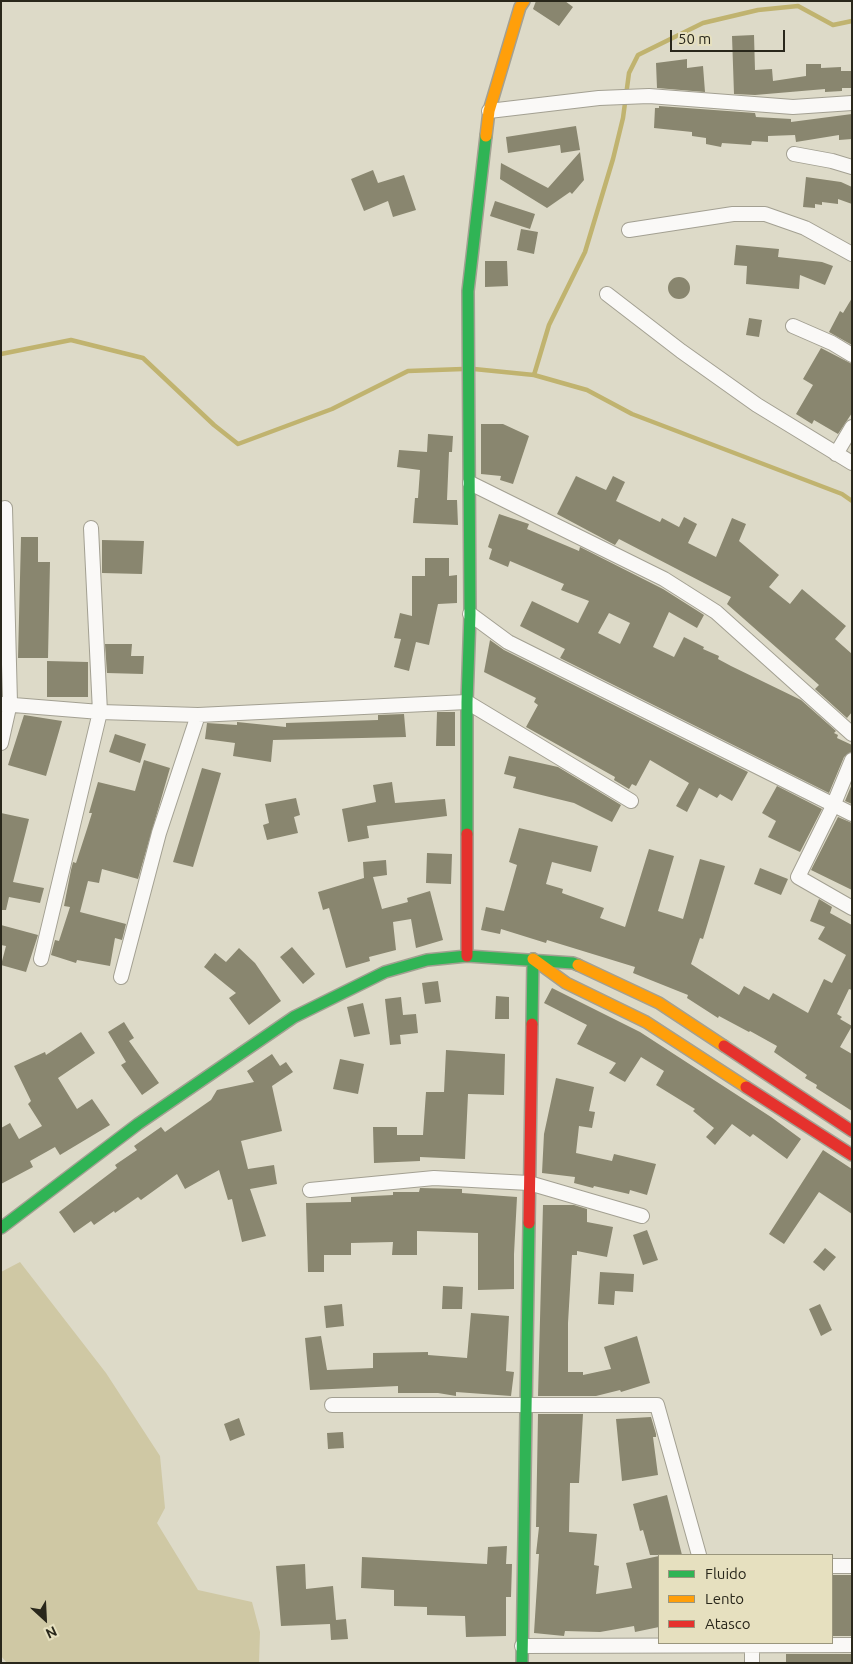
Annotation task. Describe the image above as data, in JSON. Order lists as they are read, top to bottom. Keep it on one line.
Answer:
{"legend":["Fluido","Lento","Atasco"],"scale_bar":"50 m","north":"bottom right"}
